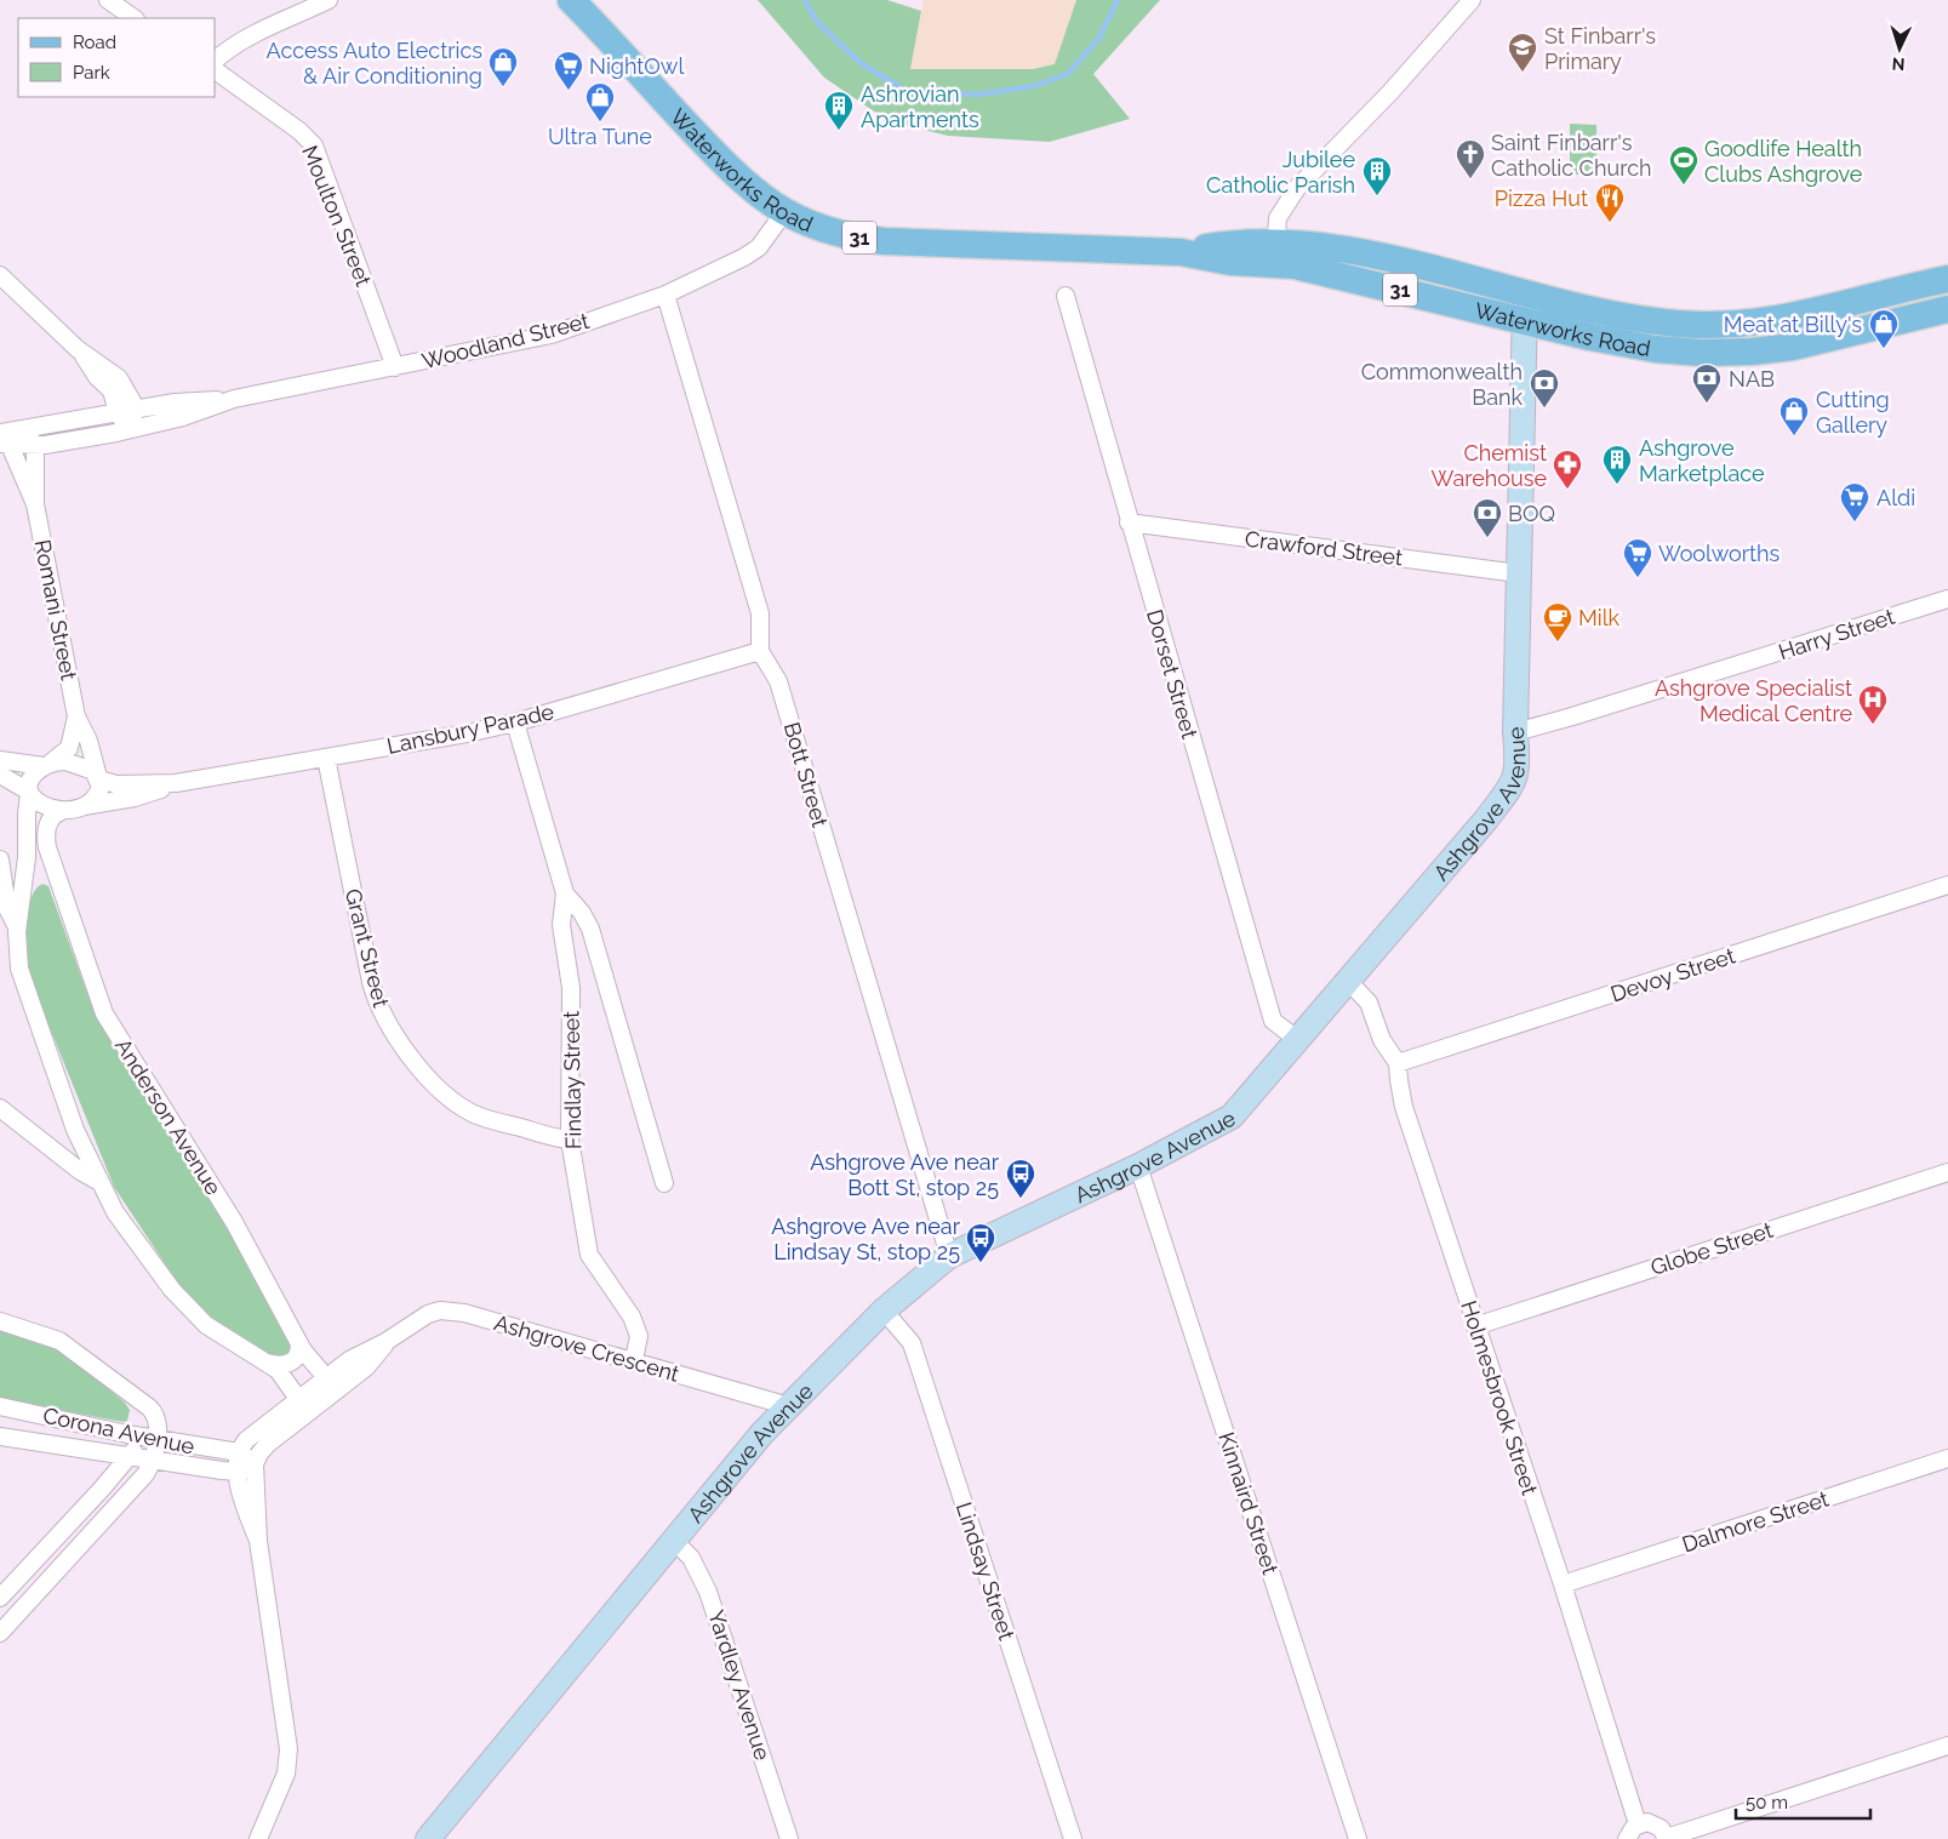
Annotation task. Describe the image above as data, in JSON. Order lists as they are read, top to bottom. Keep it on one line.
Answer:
{"streets":{"main road":["Waterworks Road","31","Ashgrove Avenue"],"street":["Moulton Street","Woodland Street","Crawford Street","Romani Street","Harry Street","Dorset Street","Lansbury Parade","Bott Street","Grant Street","Devoy Street","Findlay Street","Anderson Avenue","Globe Street","Ashgrove Crescent","Holmesbrook Street","Corona Avenue","Kinnaird Street","Dalmore Street","Lindsay Street","Yardley Avenue"]},"crossings":[["Waterworks Road","Woodland Street"],["Waterworks Road","Ashgrove Avenue"],["Moulton Street","Woodland Street"],["Woodland Street","Romani Street"],["Crawford Street","Dorset Street"],["Crawford Street","Ashgrove Avenue"],["Romani Street","Lansbury Parade"],["Romani Street","Anderson Avenue"],["Harry Street","Ashgrove Avenue"],["Dorset Street","Ashgrove Avenue"],["Lansbury Parade","Bott Street"],["Lansbury Parade","Grant Street"],["Lansbury Parade","Findlay Street"],["Lansbury Parade","Anderson Avenue"],["Bott Street","Ashgrove Avenue"],["Ashgrove Avenue","Ashgrove Crescent"],["Ashgrove Avenue","Holmesbrook Street"],["Ashgrove Avenue","Kinnaird Street"],["Ashgrove Avenue","Lindsay Street"],["Ashgrove Avenue","Yardley Avenue"],["Grant Street","Findlay Street"],["Devoy Street","Holmesbrook Street"],["Findlay Street","Ashgrove Crescent"],["Anderson Avenue","Ashgrove Crescent"],["Globe Street","Holmesbrook Street"],["Ashgrove Crescent","Corona Avenue"],["Holmesbrook Street","Dalmore Street"]],"places":{"school or university":["St Finbarr's Primary"],"shop":["Access Auto Electrics & Air Conditioning","Ultra Tune","Meat at Billy's","Cutting Gallery"],"supermarket":["NightOwl","Aldi","Woolworths"],"building":["Ashrovian Apartments","Jubilee Catholic Parish","Ashgrove Marketplace"],"church":["Saint Finbarr's Catholic Church"],"sports":["Goodlife Health Clubs Ashgrove"],"restaurant":["Pizza Hut"],"bank":["NAB","Commonwealth Bank","BOQ"],"pharmacy":["Chemist Warehouse"],"cafe":["Milk"],"hospital":["Ashgrove Specialist Medical Centre"],"bus stop":["Ashgrove Ave near Bott St, stop 25","Ashgrove Ave near Lindsay St, stop 25"]},"legend":["Road","Park"],"scale_bar":"50 m","north":"bottom"}
